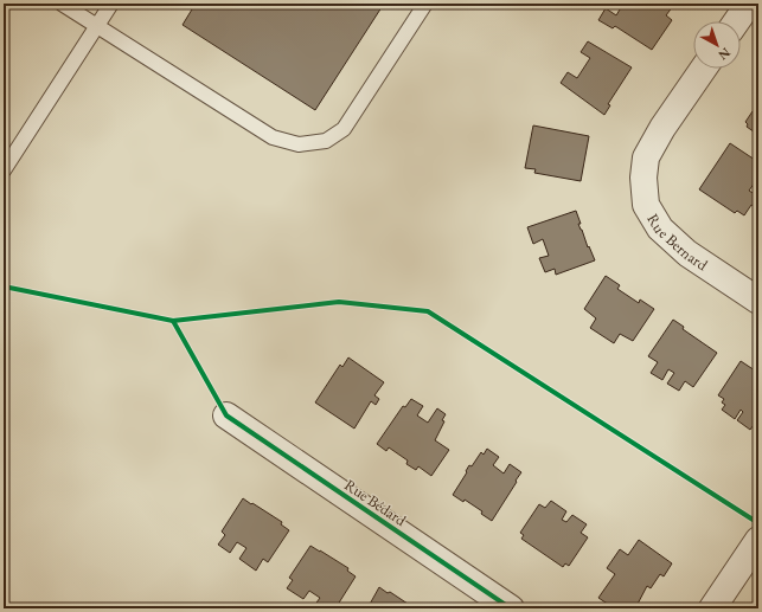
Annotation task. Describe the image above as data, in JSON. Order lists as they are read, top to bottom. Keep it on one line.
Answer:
{"streets":{"street":["Rue Bernard","Rue Bédard"]},"north":"bottom right"}
